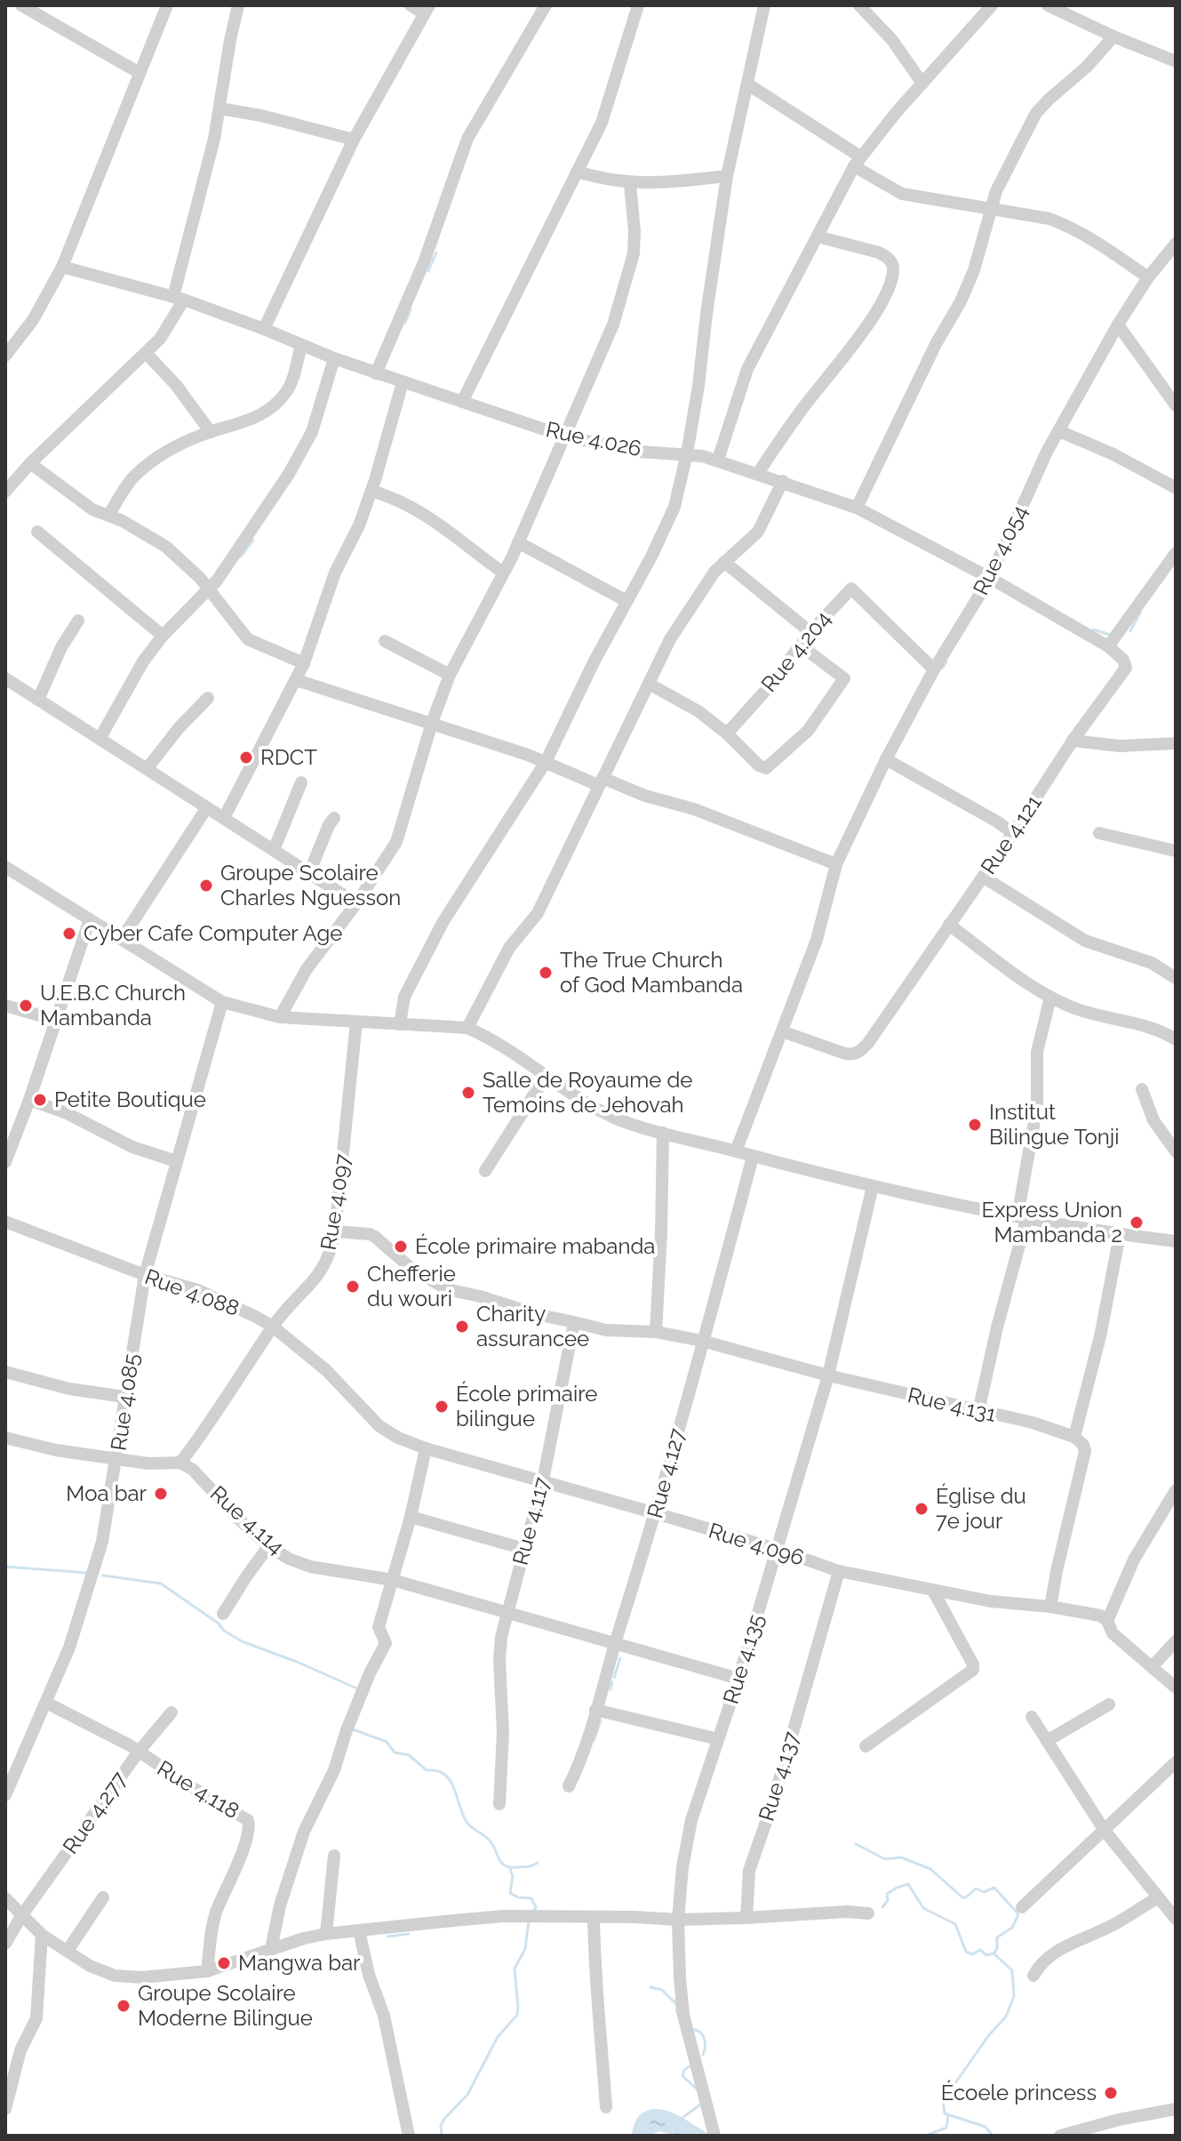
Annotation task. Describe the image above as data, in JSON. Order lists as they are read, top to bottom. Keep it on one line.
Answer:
{"streets":{"street":["Rue 4.026","Rue 4.054","Rue 4.204","Rue 4.121","Rue 4.097","Rue 4.088","Rue 4.085","Rue 4.131","Rue 4.127","Rue 4.114","Rue 4.117","Rue 4.096","Rue 4.135","Rue 4.137","Rue 4.118","Rue 4.277"]},"crossings":[["Rue 4.026","Rue 4.054"],["Rue 4.026","Rue 4.121"],["Rue 4.054","Rue 4.204"],["Rue 4.054","Rue 4.121"],["Rue 4.097","Rue 4.088"],["Rue 4.097","Rue 4.114"],["Rue 4.088","Rue 4.085"],["Rue 4.088","Rue 4.096"],["Rue 4.085","Rue 4.118"],["Rue 4.131","Rue 4.127"],["Rue 4.131","Rue 4.135"],["Rue 4.127","Rue 4.114"],["Rue 4.127","Rue 4.096"],["Rue 4.114","Rue 4.117"],["Rue 4.114","Rue 4.135"],["Rue 4.117","Rue 4.096"],["Rue 4.096","Rue 4.135"],["Rue 4.096","Rue 4.137"],["Rue 4.118","Rue 4.277"]],"places":["RDCT","Groupe Scolaire Charles Nguesson","Cyber Cafe Computer Age","The True Church of God Mambanda","U.E.B.C Church Mambanda","Salle de Royaume de Temoins de Jehovah","Petite Boutique","Institut Bilingue Tonji","Express Union Mambanda 2","École primaire mabanda","Chefferie du wouri","Charity assurancee","École primaire bilingue","Moa bar","Église du 7e jour","Mangwa bar","Groupe Scolaire Moderne Bilingue","Écoele princess"]}
